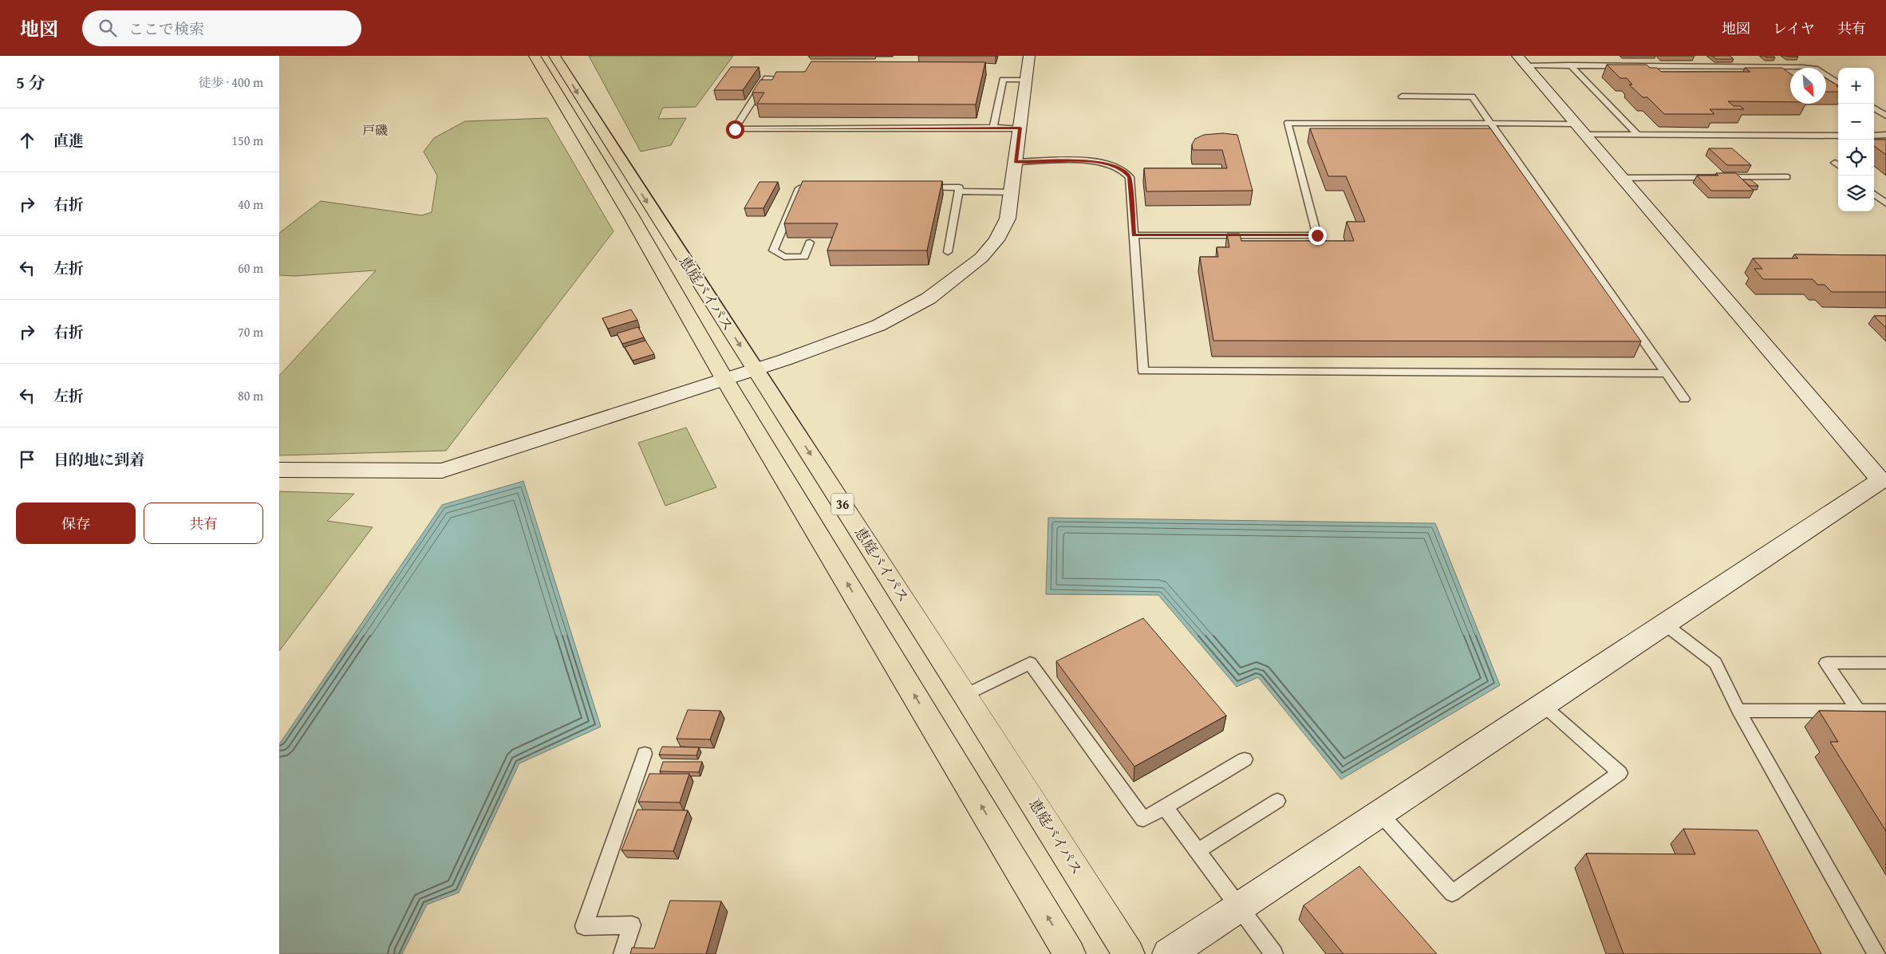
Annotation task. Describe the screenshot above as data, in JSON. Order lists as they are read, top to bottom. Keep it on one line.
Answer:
{"streets":{"highway":["恵庭バイパス","36"]},"districts":["戸磯"],"north":"bottom right","page":{"header":"地図","search":"ここで検索","nav":["地図","レイヤ","共有"],"heading":["5 分","徒歩 · 400 m"],"map_buttons":["+","−"],"list":[["直進","150 m"],["右折","40 m"],["左折","60 m"],["右折","70 m"],["左折","80 m"],"目的地に到着"],"buttons":["保存","共有"]}}
